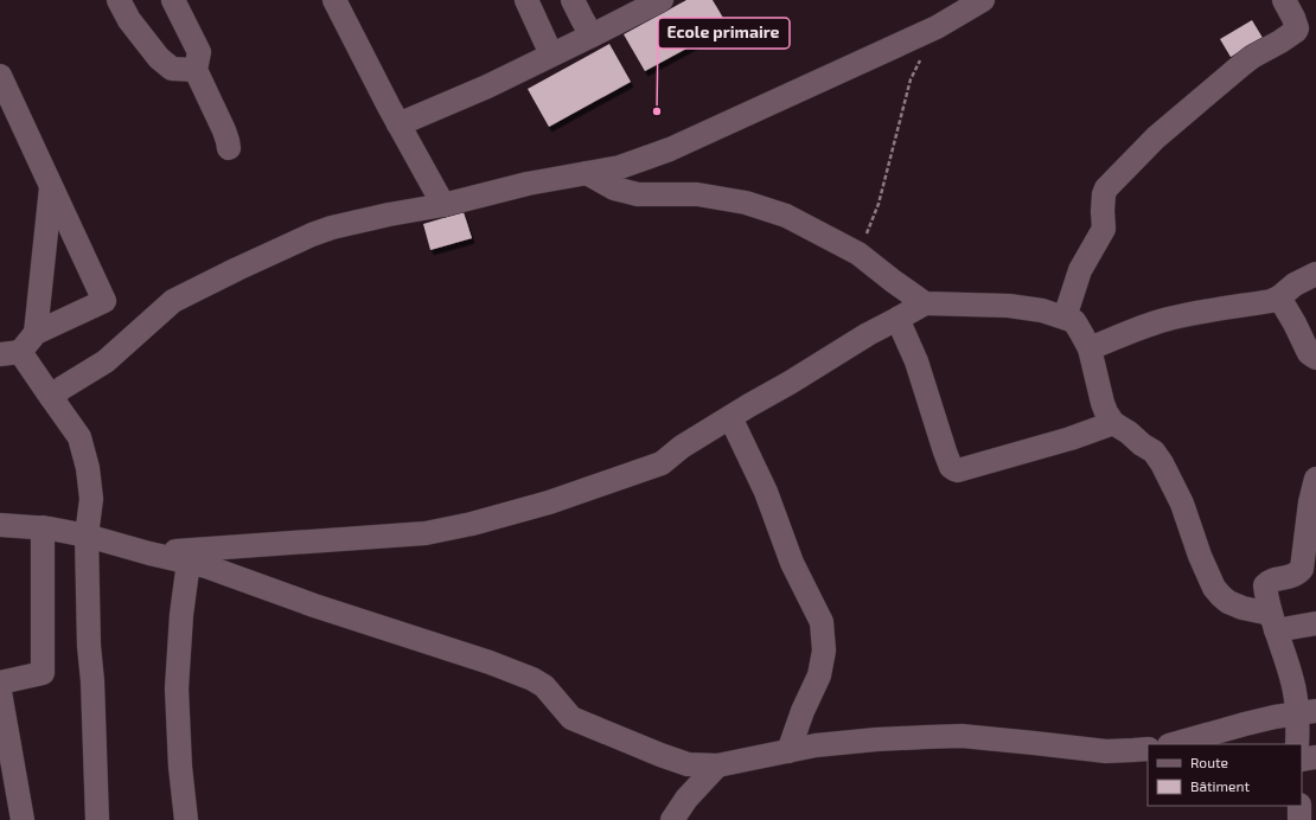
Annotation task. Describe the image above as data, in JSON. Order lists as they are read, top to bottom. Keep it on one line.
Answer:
{"places":["Ecole primaire"],"legend":["Route","Bâtiment"]}
